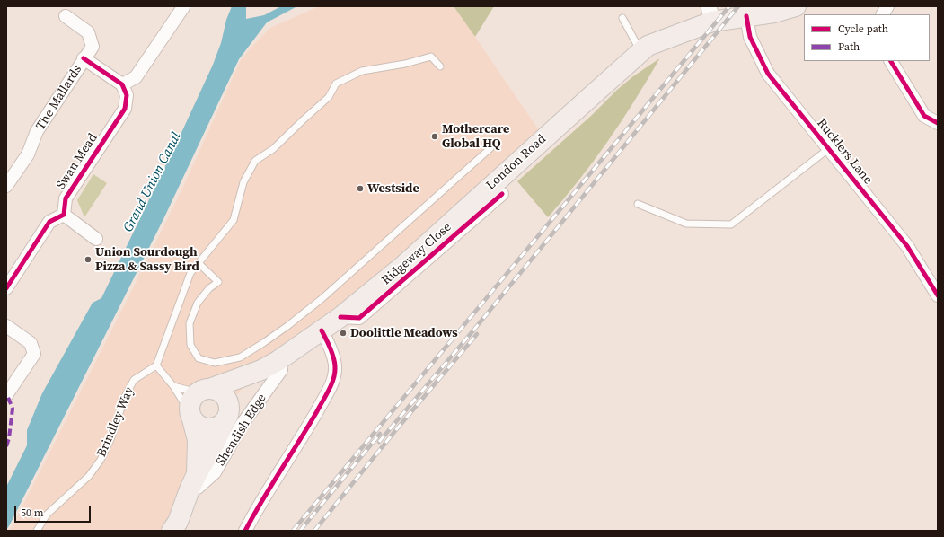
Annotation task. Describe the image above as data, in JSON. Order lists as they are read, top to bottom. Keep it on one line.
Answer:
{"streets":{"main road":["London Road"],"street":["The Mallards","Rucklers Lane","Swan Mead","Ridgeway Close","Shendish Edge"],"lane":["Brindley Way"]},"crossings":[["Rucklers Lane","London Road"],["London Road","Ridgeway Close"],["London Road","Shendish Edge"]],"water":["Grand Union Canal"],"places":["Mothercare Global HQ","Westside","Union Sourdough Pizza & Sassy Bird","Doolittle Meadows"],"legend":["Cycle path","Path"],"scale_bar":"50 m"}
